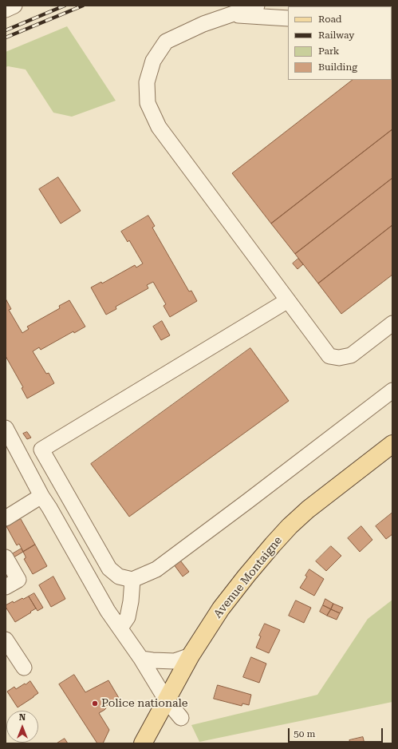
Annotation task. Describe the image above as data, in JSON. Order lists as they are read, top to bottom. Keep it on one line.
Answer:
{"streets":{"main road":["Avenue Montaigne"]},"places":["Police nationale"],"legend":["Road","Railway","Park","Building"],"scale_bar":"50 m","north":"top"}
